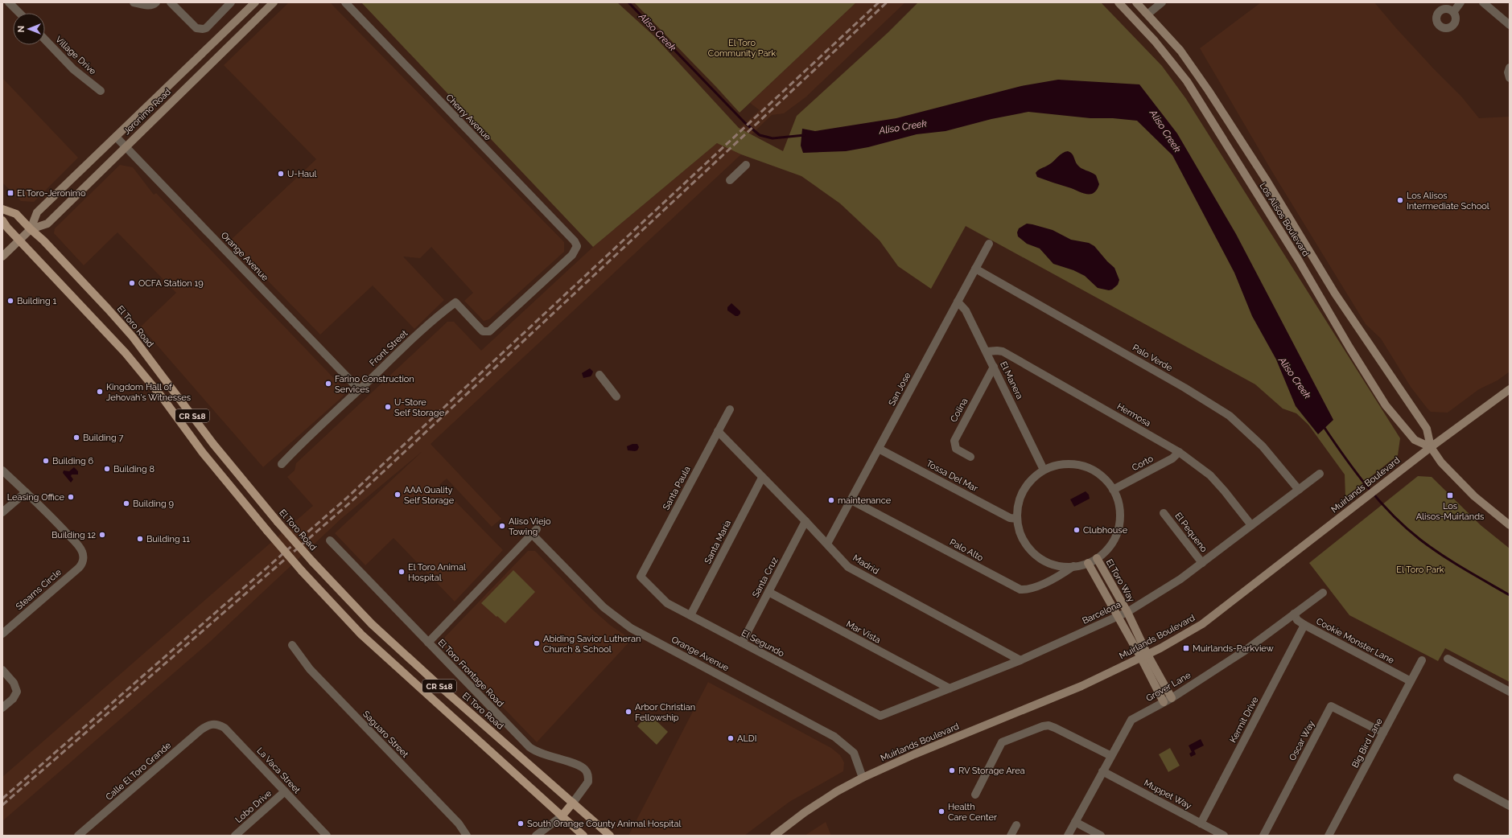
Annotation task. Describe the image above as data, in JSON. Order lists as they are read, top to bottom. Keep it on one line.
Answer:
{"streets":{"main road":["Jeronimo Road","Los Alisos Boulevard","El Toro Road","CR S18","Muirlands Boulevard","El Toro Way"],"street":["Village Drive","Cherry Avenue","Orange Avenue","Front Street","Palo Verde","El Manera","San Jose","Colina","Hermosa","Corto","Tossa Del Mar","Santa Paula","El Pequeno","Santa Maria","Palo Alto","Madrid","Santa Cruz","Stearns Circle","Barcelona","Mar Vista","Cookie Monster Lane","El Segundo","El Toro Frontage Road","Grover Lane","Kermit Drive","Saguaro Street","Oscar Way","Big Bird Lane","La Vaca Street","Calle El Toro Grande","Muppet Way","Lobo Drive"]},"crossings":[["Jeronimo Road","Orange Avenue"],["Jeronimo Road","El Toro Road"],["Jeronimo Road","CR S18"],["Cherry Avenue","Front Street"],["Los Alisos Boulevard","Muirlands Boulevard"],["Orange Avenue","Front Street"],["Orange Avenue","Muirlands Boulevard"],["Orange Avenue","El Toro Frontage Road"],["El Toro Road","El Toro Frontage Road"],["Palo Verde","San Jose"],["Palo Verde","Barcelona"],["El Manera","San Jose"],["El Manera","Colina"],["El Manera","Hermosa"],["El Manera","Corto"],["El Manera","Tossa Del Mar"],["El Manera","Palo Alto"],["El Manera","El Toro Way"],["San Jose","Tossa Del Mar"],["San Jose","Palo Alto"],["San Jose","Madrid"],["Hermosa","Corto"],["Hermosa","Barcelona"],["Corto","Tossa Del Mar"],["Corto","Palo Alto"],["Corto","El Toro Way"],["Tossa Del Mar","Palo Alto"],["Tossa Del Mar","El Toro Way"],["Muirlands Boulevard","El Toro Way"],["Santa Paula","Madrid"],["Santa Paula","El Segundo"],["El Pequeno","Barcelona"],["Santa Maria","Madrid"],["Santa Maria","El Segundo"],["Palo Alto","El Toro Way"],["Madrid","Santa Cruz"],["Madrid","Barcelona"],["Santa Cruz","Mar Vista"],["Santa Cruz","El Segundo"],["El Toro Way","Barcelona"],["Barcelona","Mar Vista"],["Barcelona","El Segundo"],["Cookie Monster Lane","Grover Lane"],["Cookie Monster Lane","Kermit Drive"],["Cookie Monster Lane","Big Bird Lane"],["Grover Lane","Muppet Way"],["Kermit Drive","Muppet Way"],["Oscar Way","Big Bird Lane"],["La Vaca Street","Calle El Toro Grande"],["La Vaca Street","Lobo Drive"]],"water":["Aliso Creek"],"parks":["El Toro Community Park","El Toro Park"],"places":{"other":["U-Haul","Los Alisos Intermediate School","OCFA Station 19","Building 1","Farino Construction Services","Kingdom Hall of Jehovah's Witnesses","U-Store Self Storage","Building 7","Building 6","Building 8","AAA Quality Self Storage","Leasing Office","maintenance","Building 9","Aliso Viejo Towing","Clubhouse","Building 12","Building 11","El Toro Animal Hospital","Abiding Savior Lutheran Church & School","Arbor Christian Fellowship","ALDI","RV Storage Area","Health Care Center","South Orange County Animal Hospital"],"transit":["El Toro-Jeronimo","Los Alisos-Muirlands","Muirlands-Parkview"]},"north":"left"}
